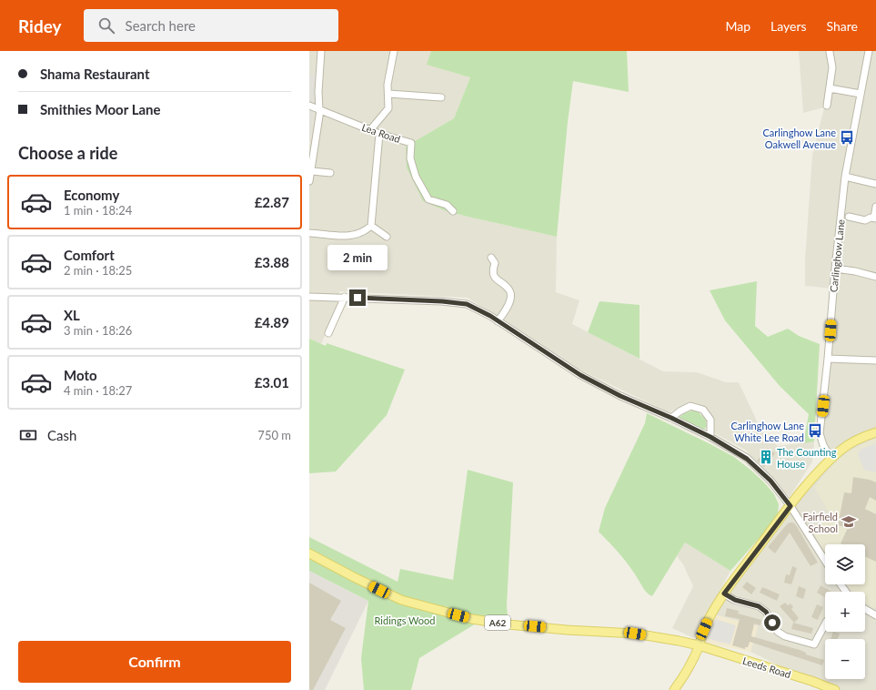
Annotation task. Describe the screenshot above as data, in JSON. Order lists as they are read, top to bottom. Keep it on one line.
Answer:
{"streets":{"main road":["A62","Leeds Road"],"street":["Lea Road","Carlinghow Lane"]},"crossings":[["A62","Leeds Road"]],"parks":["Ridings Wood"],"places":{"bus stop":["Carlinghow Lane Oakwell Avenue","Carlinghow Lane White Lee Road"],"building":["The Counting House"],"school or university":["Fairfield School"]},"page":{"header":"Ridey","search":"Search here","nav":["Map","Layers","Share"],"banner":["Shama Restaurant","Smithies Moor Lane"],"heading":"Choose a ride","list":[{"name":"Economy","note":"1 min · 18:24","value":"£2.87"},{"name":"Comfort","note":"2 min · 18:25","value":"£3.88"},{"name":"XL","note":"3 min · 18:26","value":"£4.89"},{"name":"Moto","note":"4 min · 18:27","value":"£3.01"}],"bubble":"2 min","pay":["Cash","750 m"],"map_buttons":["+","−"],"buttons":"Confirm"}}
